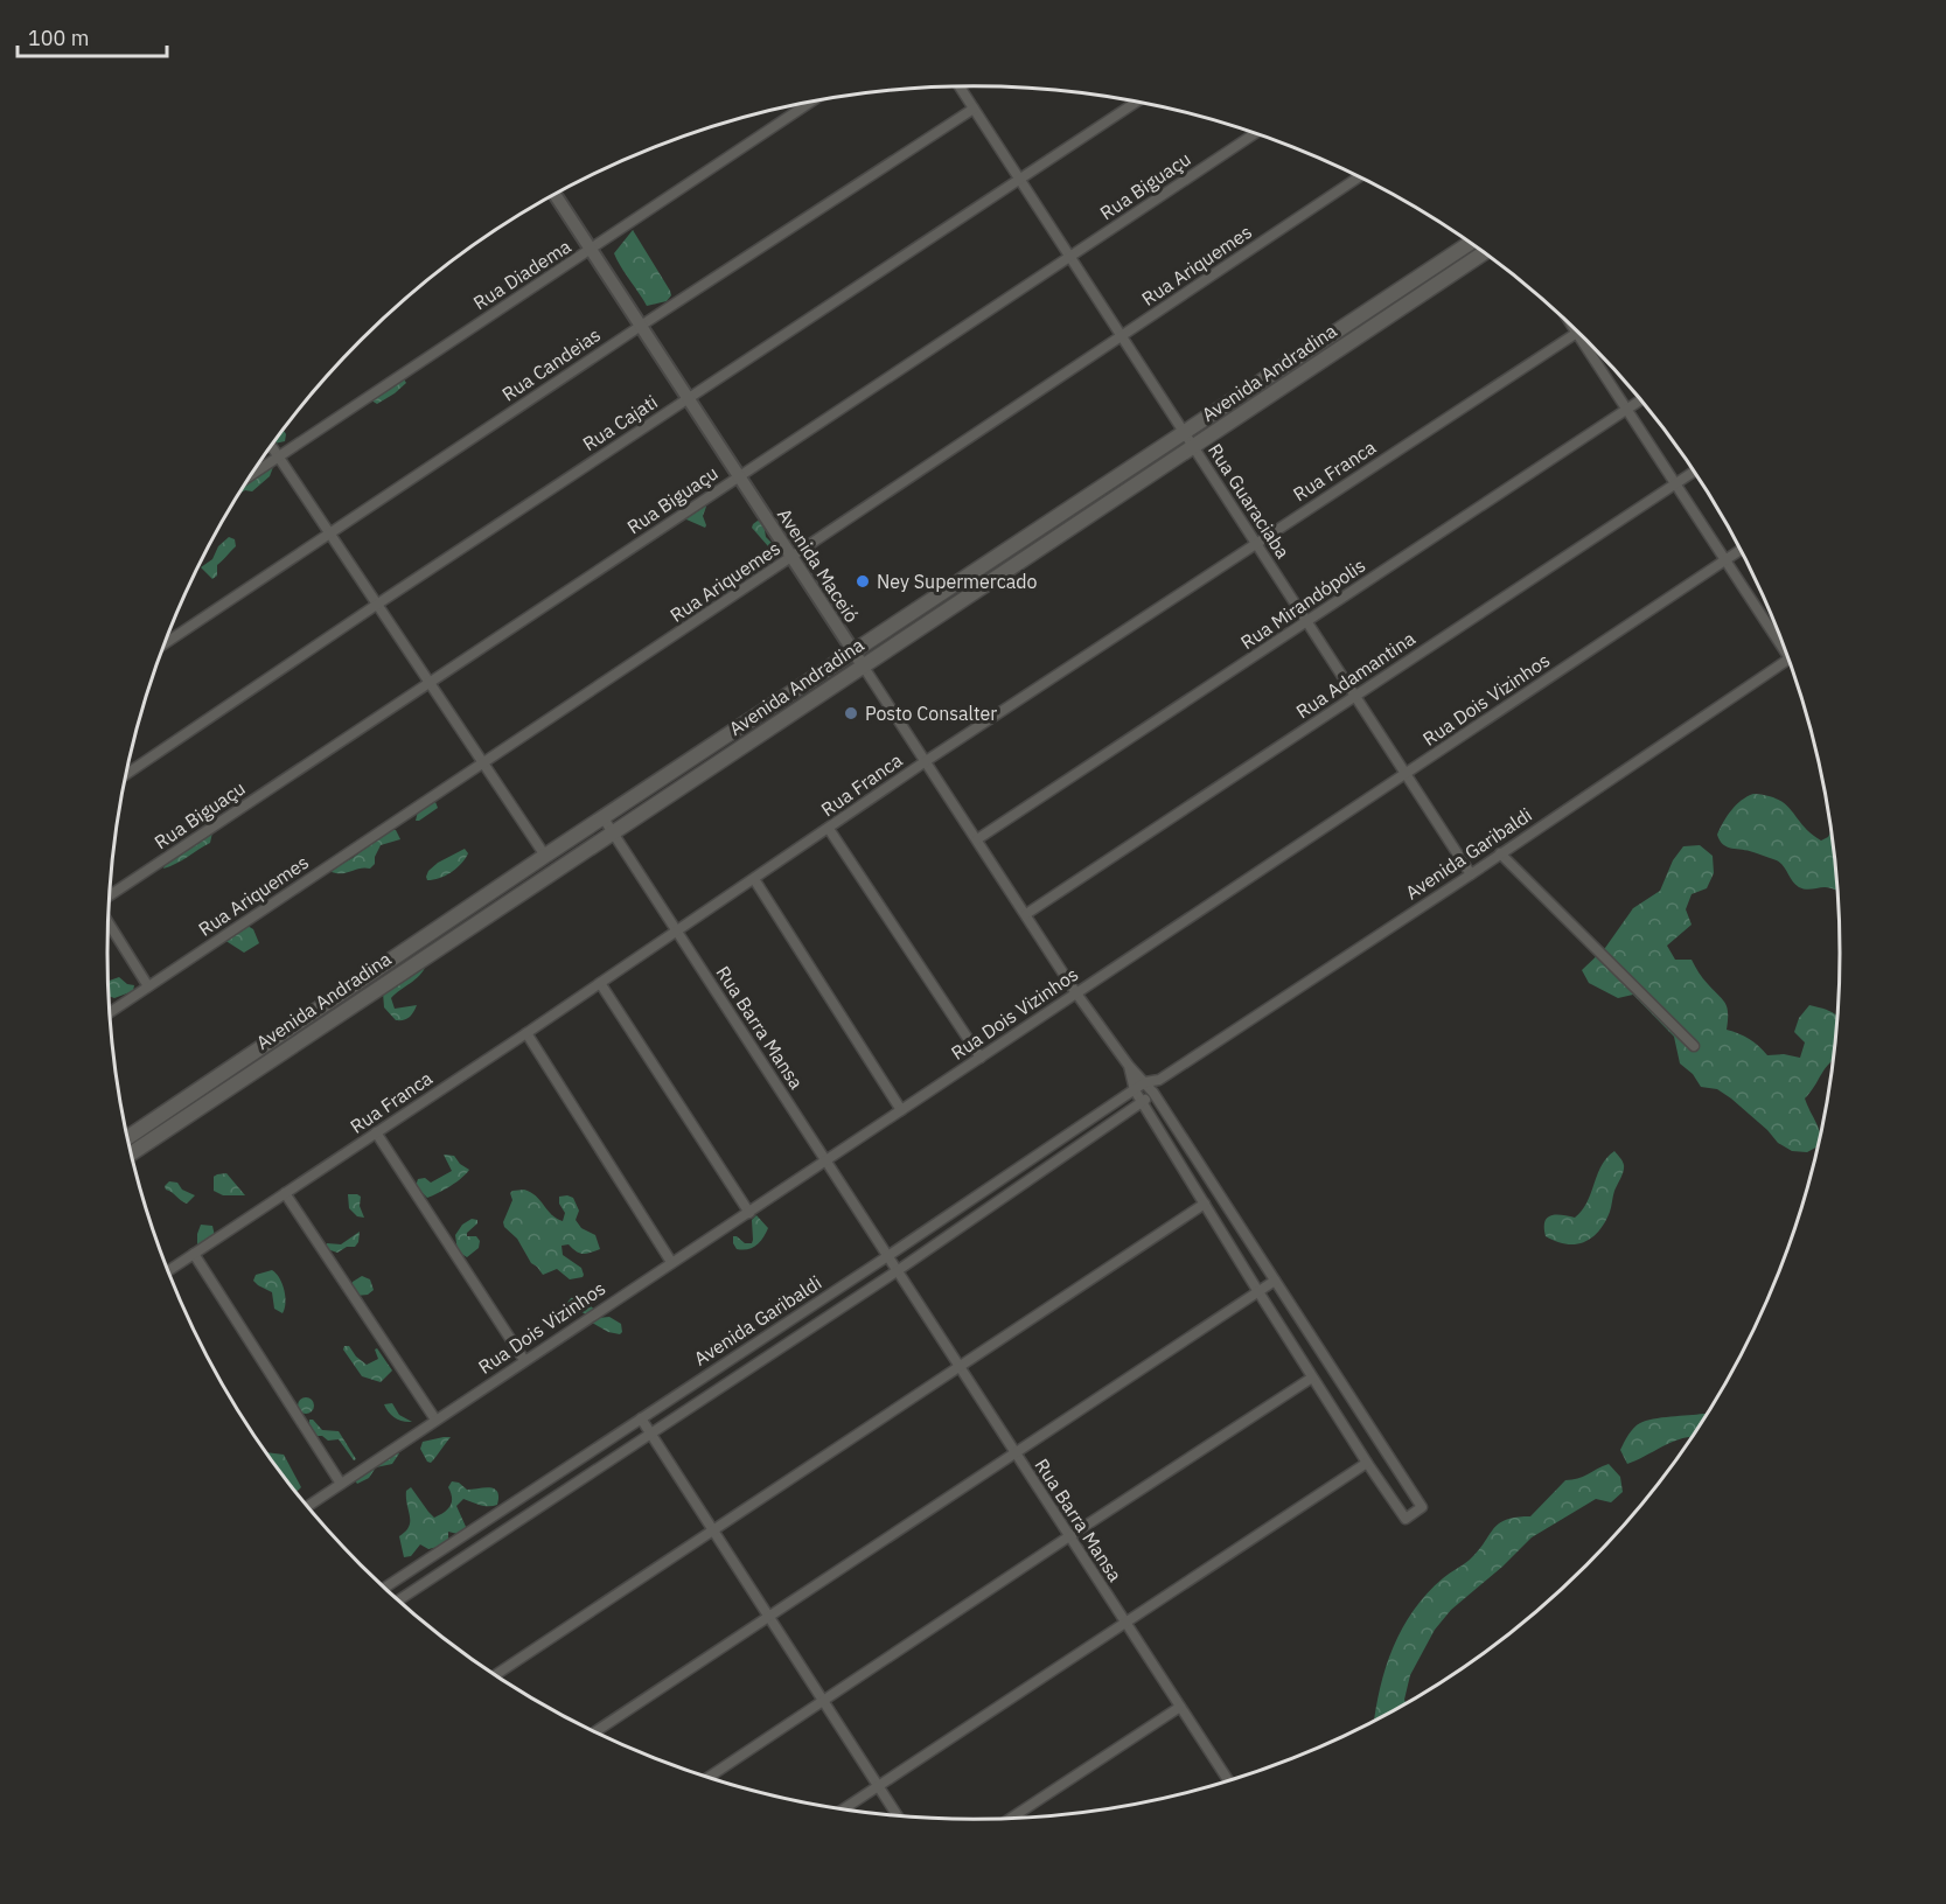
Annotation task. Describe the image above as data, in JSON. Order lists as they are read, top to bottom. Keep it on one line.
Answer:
{"streets":{"main road":["Avenida Andradina"],"street":["Rua Biguaçu","Rua Ariquemes","Rua Diadema","Rua Candeias","Rua Cajati","Rua Franca","Rua Guaraciaba","Avenida Maceió","Rua Mirandópolis","Rua Adamantina","Rua Dois Vizinhos","Avenida Garibaldi","Rua Barra Mansa"]},"crossings":[["Rua Biguaçu","Rua Guaraciaba"],["Rua Biguaçu","Avenida Maceió"],["Rua Ariquemes","Rua Guaraciaba"],["Rua Ariquemes","Avenida Maceió"],["Rua Diadema","Avenida Maceió"],["Rua Candeias","Rua Guaraciaba"],["Rua Candeias","Avenida Maceió"],["Avenida Andradina","Rua Guaraciaba"],["Avenida Andradina","Avenida Maceió"],["Avenida Andradina","Rua Barra Mansa"],["Rua Cajati","Rua Guaraciaba"],["Rua Cajati","Avenida Maceió"],["Rua Franca","Rua Guaraciaba"],["Rua Franca","Avenida Maceió"],["Rua Franca","Rua Barra Mansa"],["Rua Guaraciaba","Rua Mirandópolis"],["Rua Guaraciaba","Rua Adamantina"],["Rua Guaraciaba","Rua Dois Vizinhos"],["Rua Guaraciaba","Avenida Garibaldi"],["Avenida Maceió","Rua Mirandópolis"],["Avenida Maceió","Rua Adamantina"],["Avenida Maceió","Rua Dois Vizinhos"],["Avenida Maceió","Avenida Garibaldi"],["Rua Dois Vizinhos","Rua Barra Mansa"],["Avenida Garibaldi","Rua Barra Mansa"]],"places":["Ney Supermercado","Posto Consalter"],"scale_bar":"100 m"}
